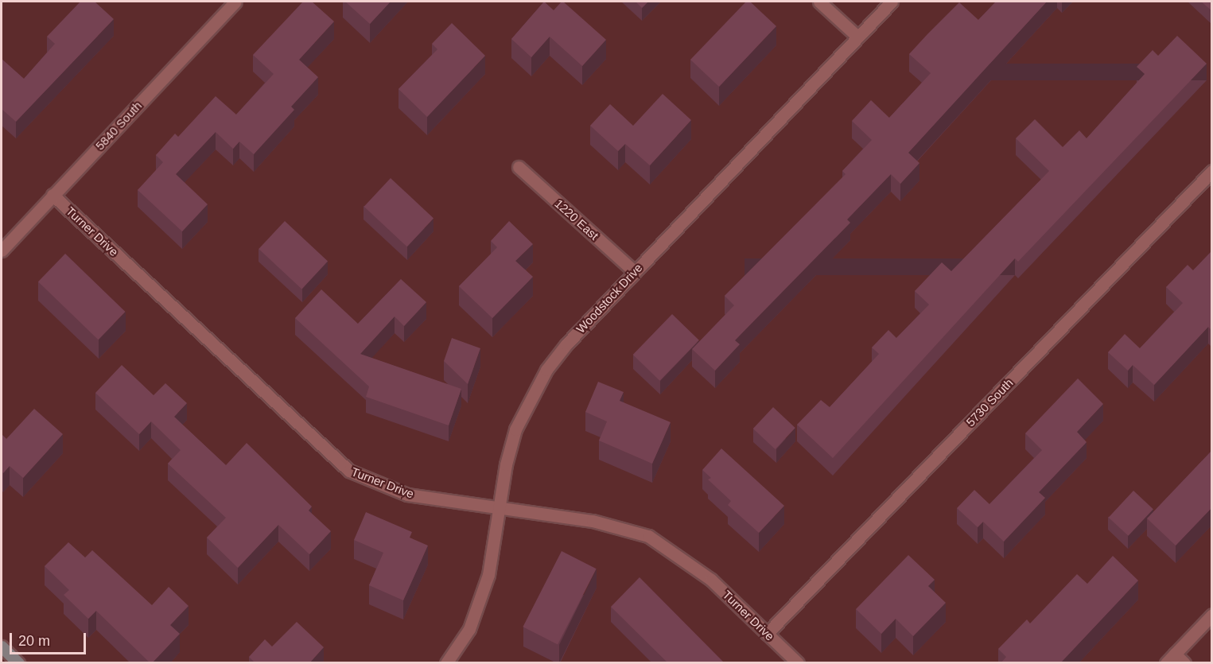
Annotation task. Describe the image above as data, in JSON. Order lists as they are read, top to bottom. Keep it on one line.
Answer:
{"streets":{"street":["5840 South","1220 East","Turner Drive","Woodstock Drive","5730 South"]},"crossings":[["5840 South","Turner Drive"],["1220 East","Woodstock Drive"],["Turner Drive","Woodstock Drive"],["Turner Drive","5730 South"]],"scale_bar":"20 m"}
